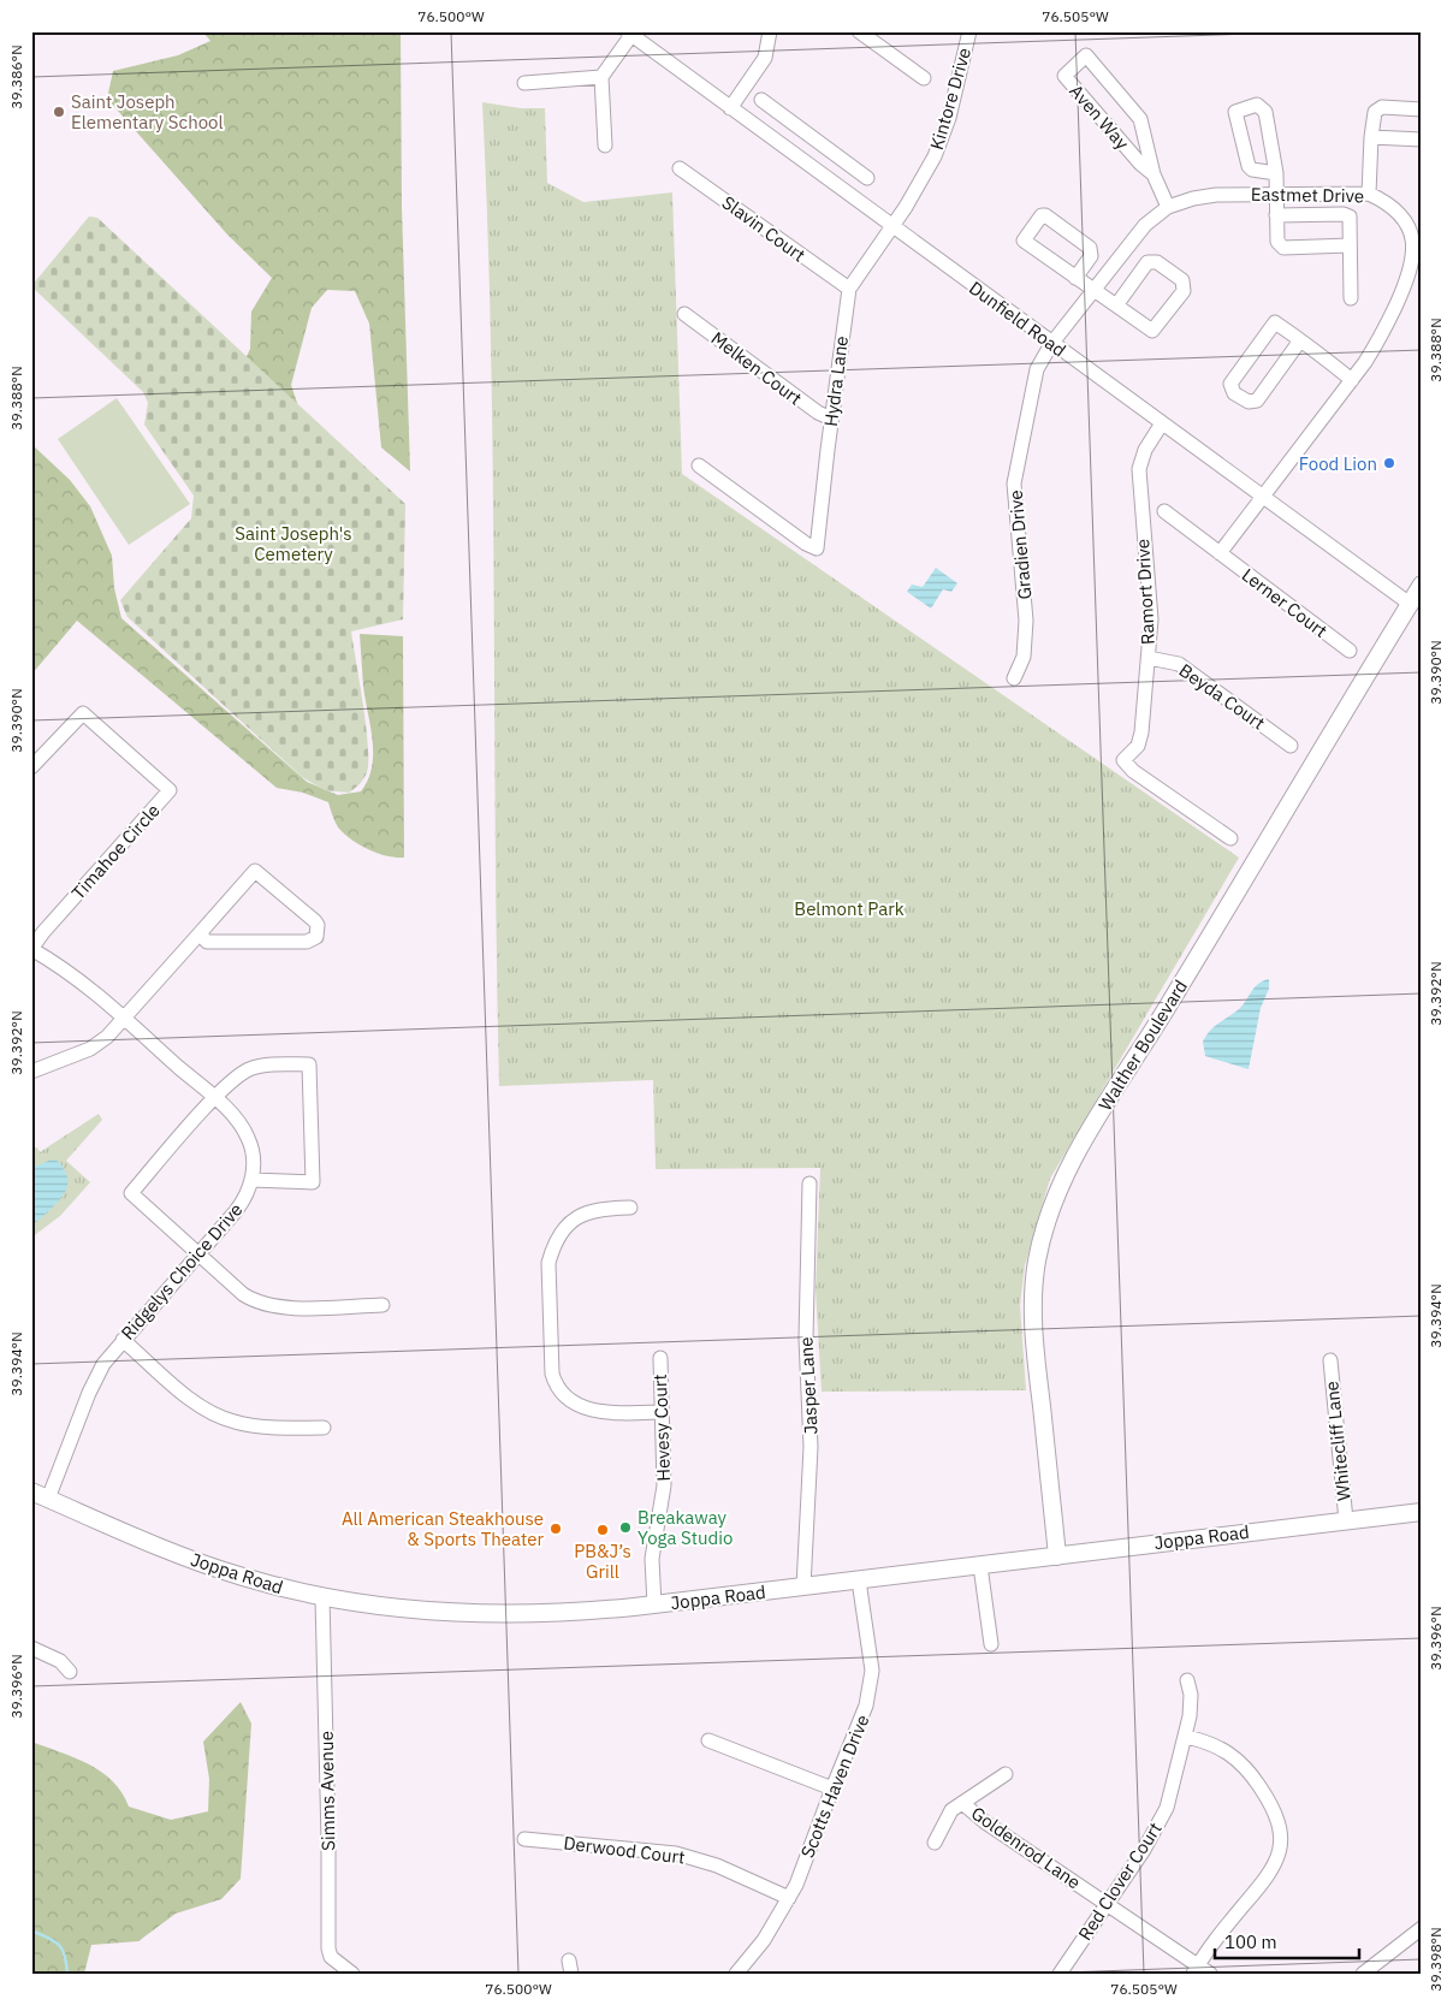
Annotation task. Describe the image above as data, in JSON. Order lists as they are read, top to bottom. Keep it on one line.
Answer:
{"streets":{"main road":["Walther Boulevard","Joppa Road"],"street":["Kintore Drive","Aven Way","Eastmet Drive","Slavin Court","Dunfield Road","Melken Court","Hydra Lane","Gradien Drive","Ramort Drive","Lerner Court","Beyda Court","Timahoe Circle","Ridgelys Choice Drive","Jasper Lane","Hevesy Court","Whitecliff Lane","Scotts Haven Drive","Simms Avenue","Goldenrod Lane","Derwood Court","Red Clover Court"]},"crossings":[["Kintore Drive","Dunfield Road"],["Kintore Drive","Hydra Lane"],["Aven Way","Eastmet Drive"],["Eastmet Drive","Dunfield Road"],["Eastmet Drive","Gradien Drive"],["Slavin Court","Hydra Lane"],["Dunfield Road","Hydra Lane"],["Dunfield Road","Gradien Drive"],["Dunfield Road","Ramort Drive"],["Dunfield Road","Walther Boulevard"],["Melken Court","Hydra Lane"],["Ramort Drive","Beyda Court"],["Timahoe Circle","Ridgelys Choice Drive"],["Walther Boulevard","Joppa Road"],["Ridgelys Choice Drive","Joppa Road"],["Jasper Lane","Joppa Road"],["Hevesy Court","Joppa Road"],["Whitecliff Lane","Joppa Road"],["Joppa Road","Scotts Haven Drive"],["Joppa Road","Simms Avenue"],["Scotts Haven Drive","Derwood Court"],["Goldenrod Lane","Red Clover Court"]],"parks":["Saint Joseph's Cemetery","Belmont Park"],"places":["Saint Joseph Elementary School","Food Lion","Breakaway Yoga Studio","All American Steakhouse & Sports Theater","PB&J’s Grill"],"scale_bar":"100 m","coordinates":["76.500°W","76.505°W","39.386°N","39.388°N","39.390°N","39.392°N","39.394°N","39.396°N","39.398°N"]}
